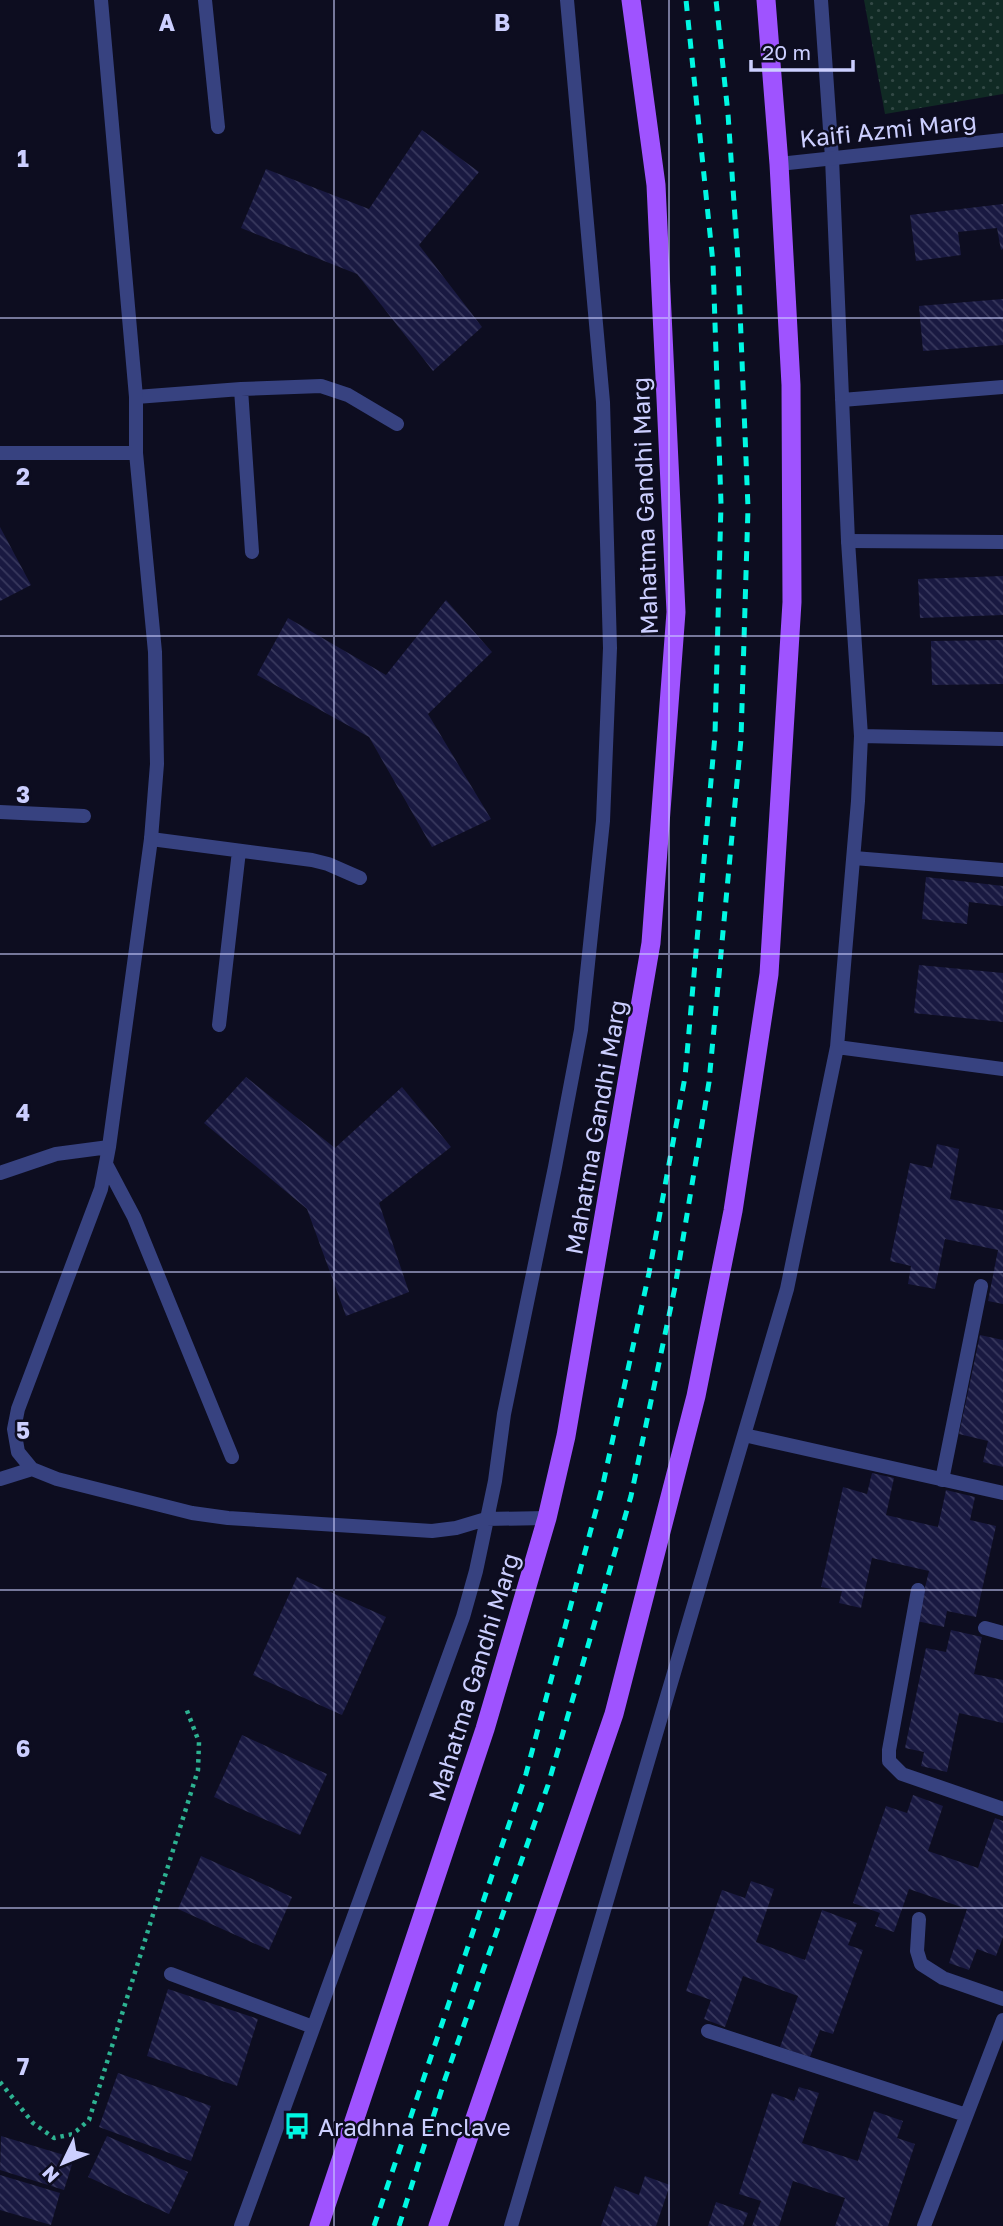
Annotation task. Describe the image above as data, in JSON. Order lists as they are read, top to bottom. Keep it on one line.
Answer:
{"streets":{"main road":["Mahatma Gandhi Marg"],"street":["Kaifi Azmi Marg"]},"places":{"bus stop":["Aradhna Enclave"]},"scale_bar":"20 m","north":"bottom left","grid":{"columns":["A","B"],"rows":["1","2","3","4","5","6","7"]}}
